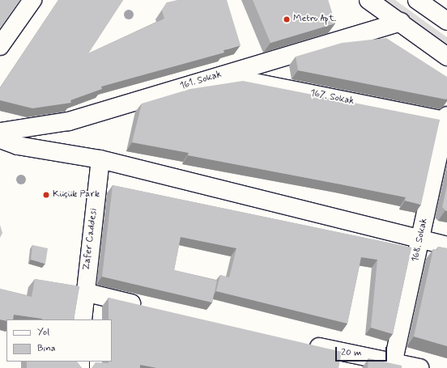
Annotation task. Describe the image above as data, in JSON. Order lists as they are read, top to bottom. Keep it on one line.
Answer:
{"streets":{"main road":["161. Sokak","167. Sokak","Zafer Caddesi","168. Sokak"]},"crossings":[["161. Sokak","167. Sokak"],["167. Sokak","168. Sokak"]],"places":["Metro Apt.","Küçük Park"],"legend":["Yol","Bina"],"scale_bar":"20 m"}
